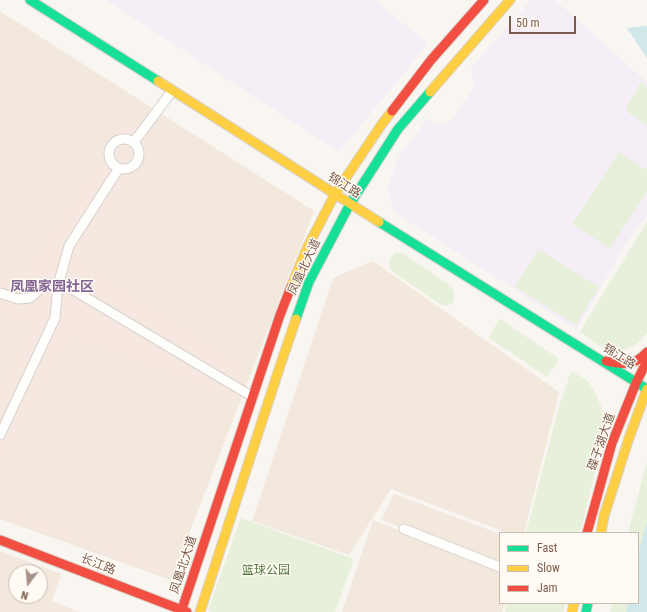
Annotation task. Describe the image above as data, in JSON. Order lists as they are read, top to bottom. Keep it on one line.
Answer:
{"streets":{"main road":["锦江路","凤凰北大道","碟子湖大道","长江路"]},"crossings":[["锦江路","凤凰北大道"],["锦江路","碟子湖大道"],["凤凰北大道","长江路"]],"districts":["凤凰家园社区"],"parks":["篮球公园"],"legend":["Fast","Slow","Jam"],"scale_bar":"50 m","north":"bottom"}
